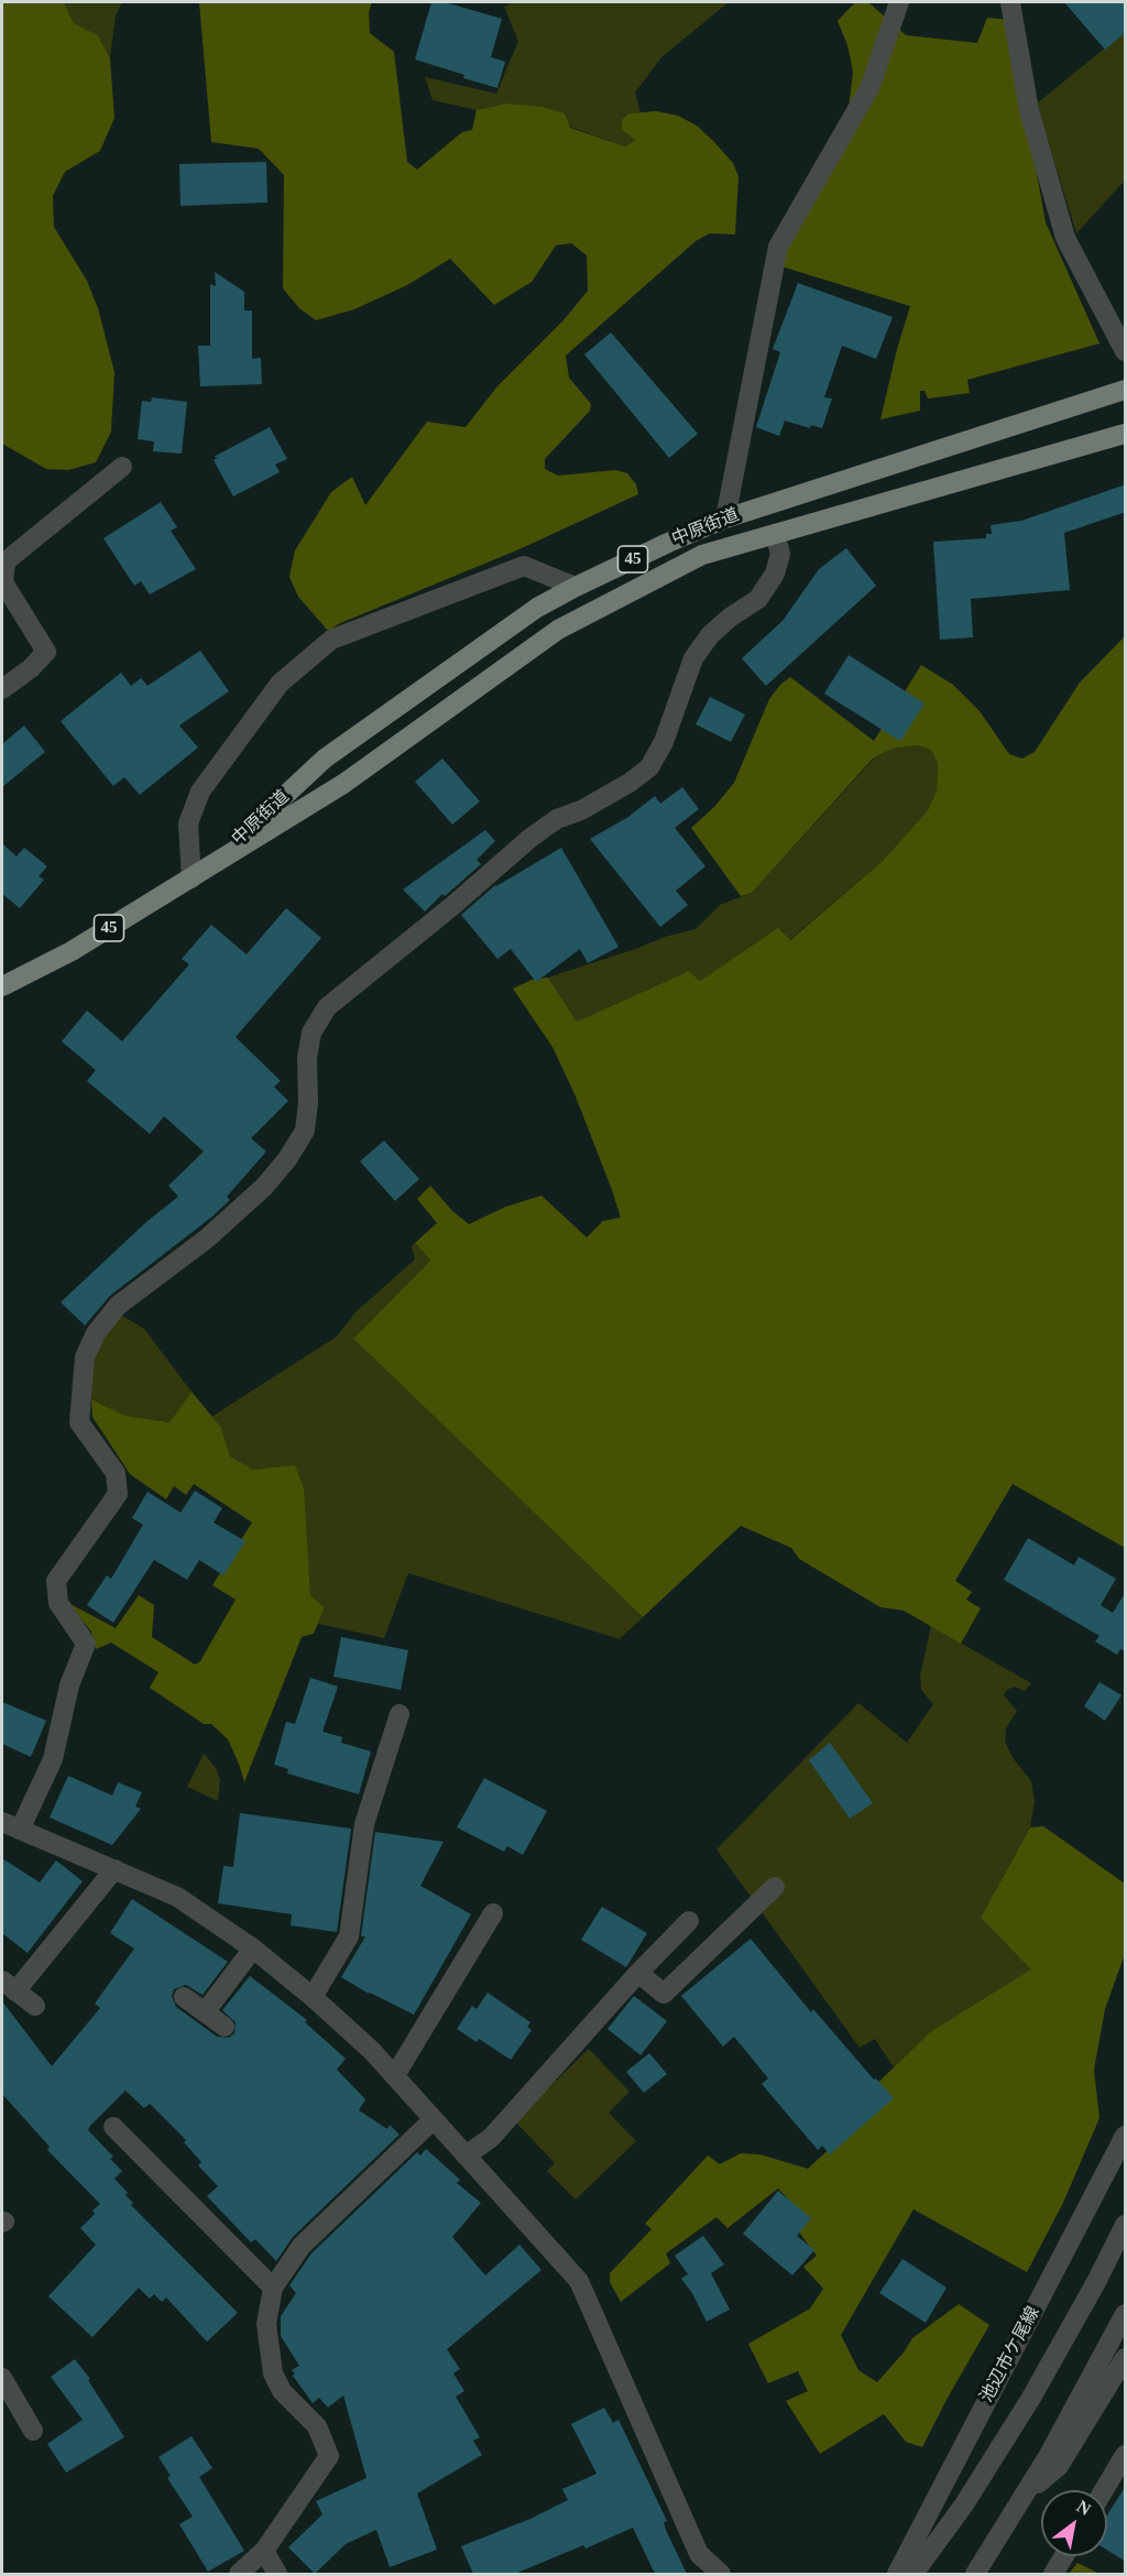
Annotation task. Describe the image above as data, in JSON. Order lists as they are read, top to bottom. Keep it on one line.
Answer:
{"streets":{"main road":["中原街道","45"],"street":["池辺市ケ尾線"]},"north":"top right"}
